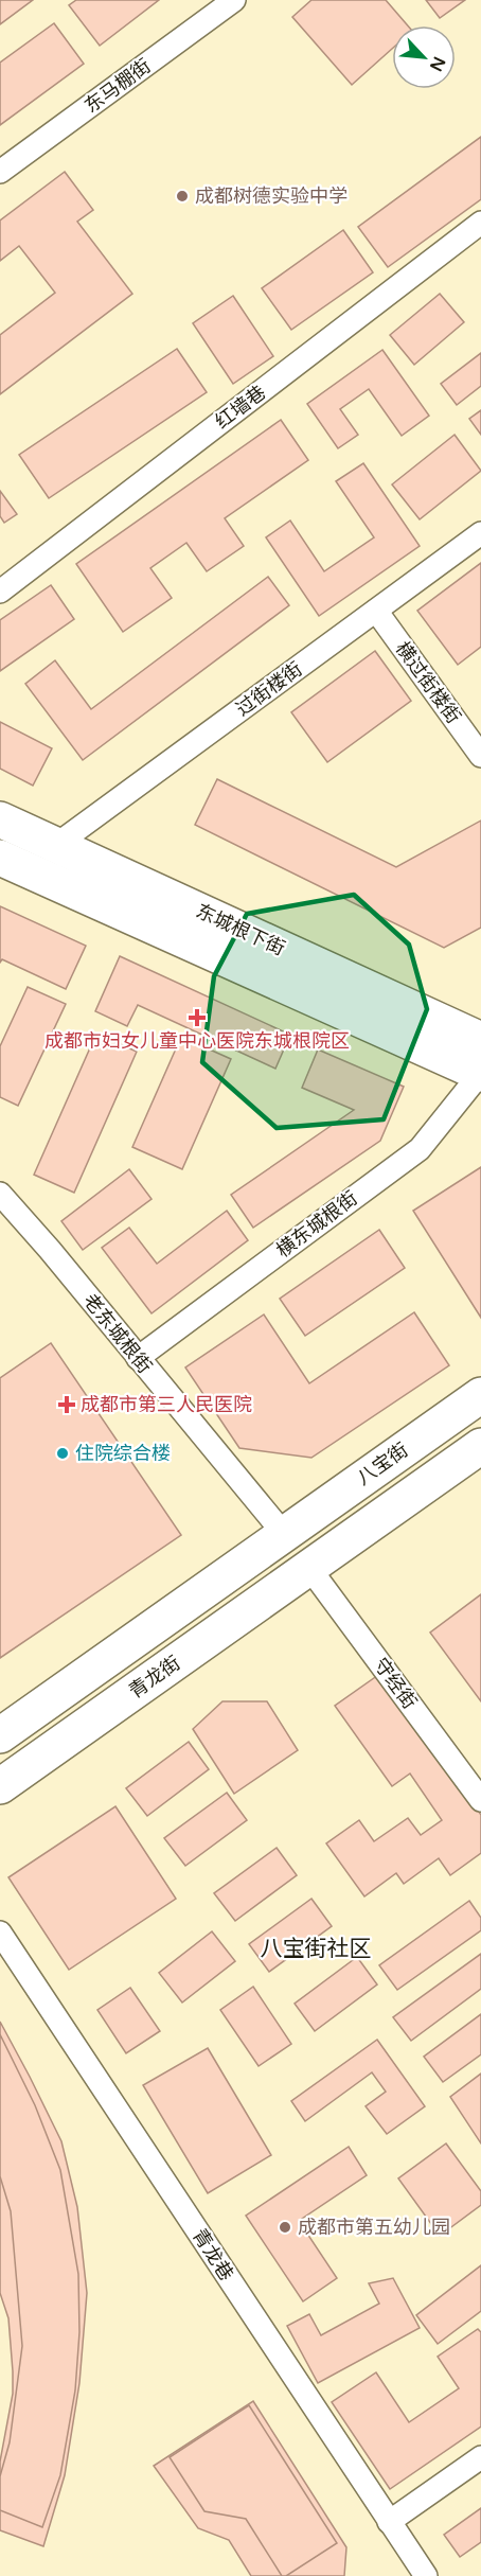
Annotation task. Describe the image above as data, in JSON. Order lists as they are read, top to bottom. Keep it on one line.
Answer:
{"streets":{"main road":["东城根下街","八宝街","青龙街"],"street":["东马棚街","红墙巷","横过街楼街","过街楼街","横东城根街","老东城根街","守经街","青龙巷"]},"crossings":[["横过街楼街","过街楼街"],["过街楼街","东城根下街"],["东城根下街","横东城根街"],["横东城根街","老东城根街"],["老东城根街","八宝街"],["青龙街","守经街"]],"districts":["八宝街社区"],"places":{"other":["成都树德实验中学","住院综合楼","成都市第五幼儿园"],"health":["成都市妇女儿童中心医院东城根院区","成都市第三人民医院"]},"north":"bottom right"}
